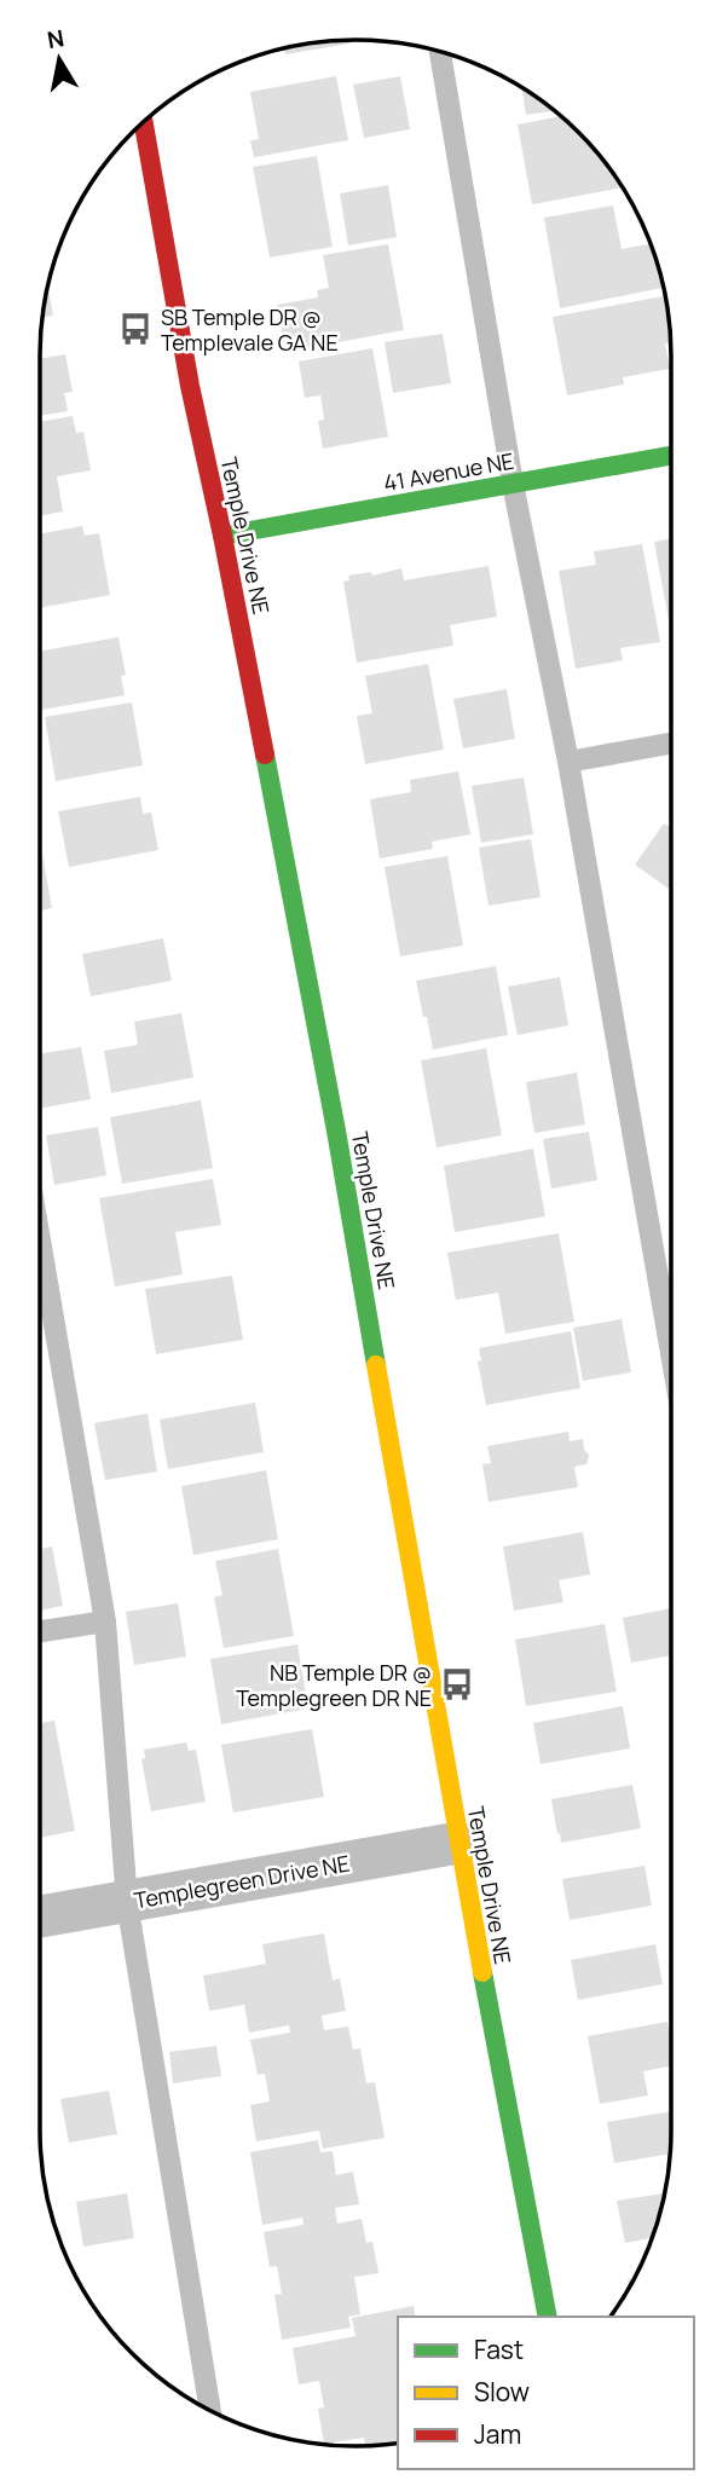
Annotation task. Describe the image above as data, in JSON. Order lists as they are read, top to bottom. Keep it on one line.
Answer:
{"streets":{"street":["41 Avenue NE","Temple Drive NE","Templegreen Drive NE"]},"crossings":[["41 Avenue NE","Temple Drive NE"],["Temple Drive NE","Templegreen Drive NE"]],"places":{"bus stop":["SB Temple DR @ Templevale GA NE","NB Temple DR @ Templegreen DR NE"]},"legend":["Fast","Slow","Jam"],"north":"top"}
